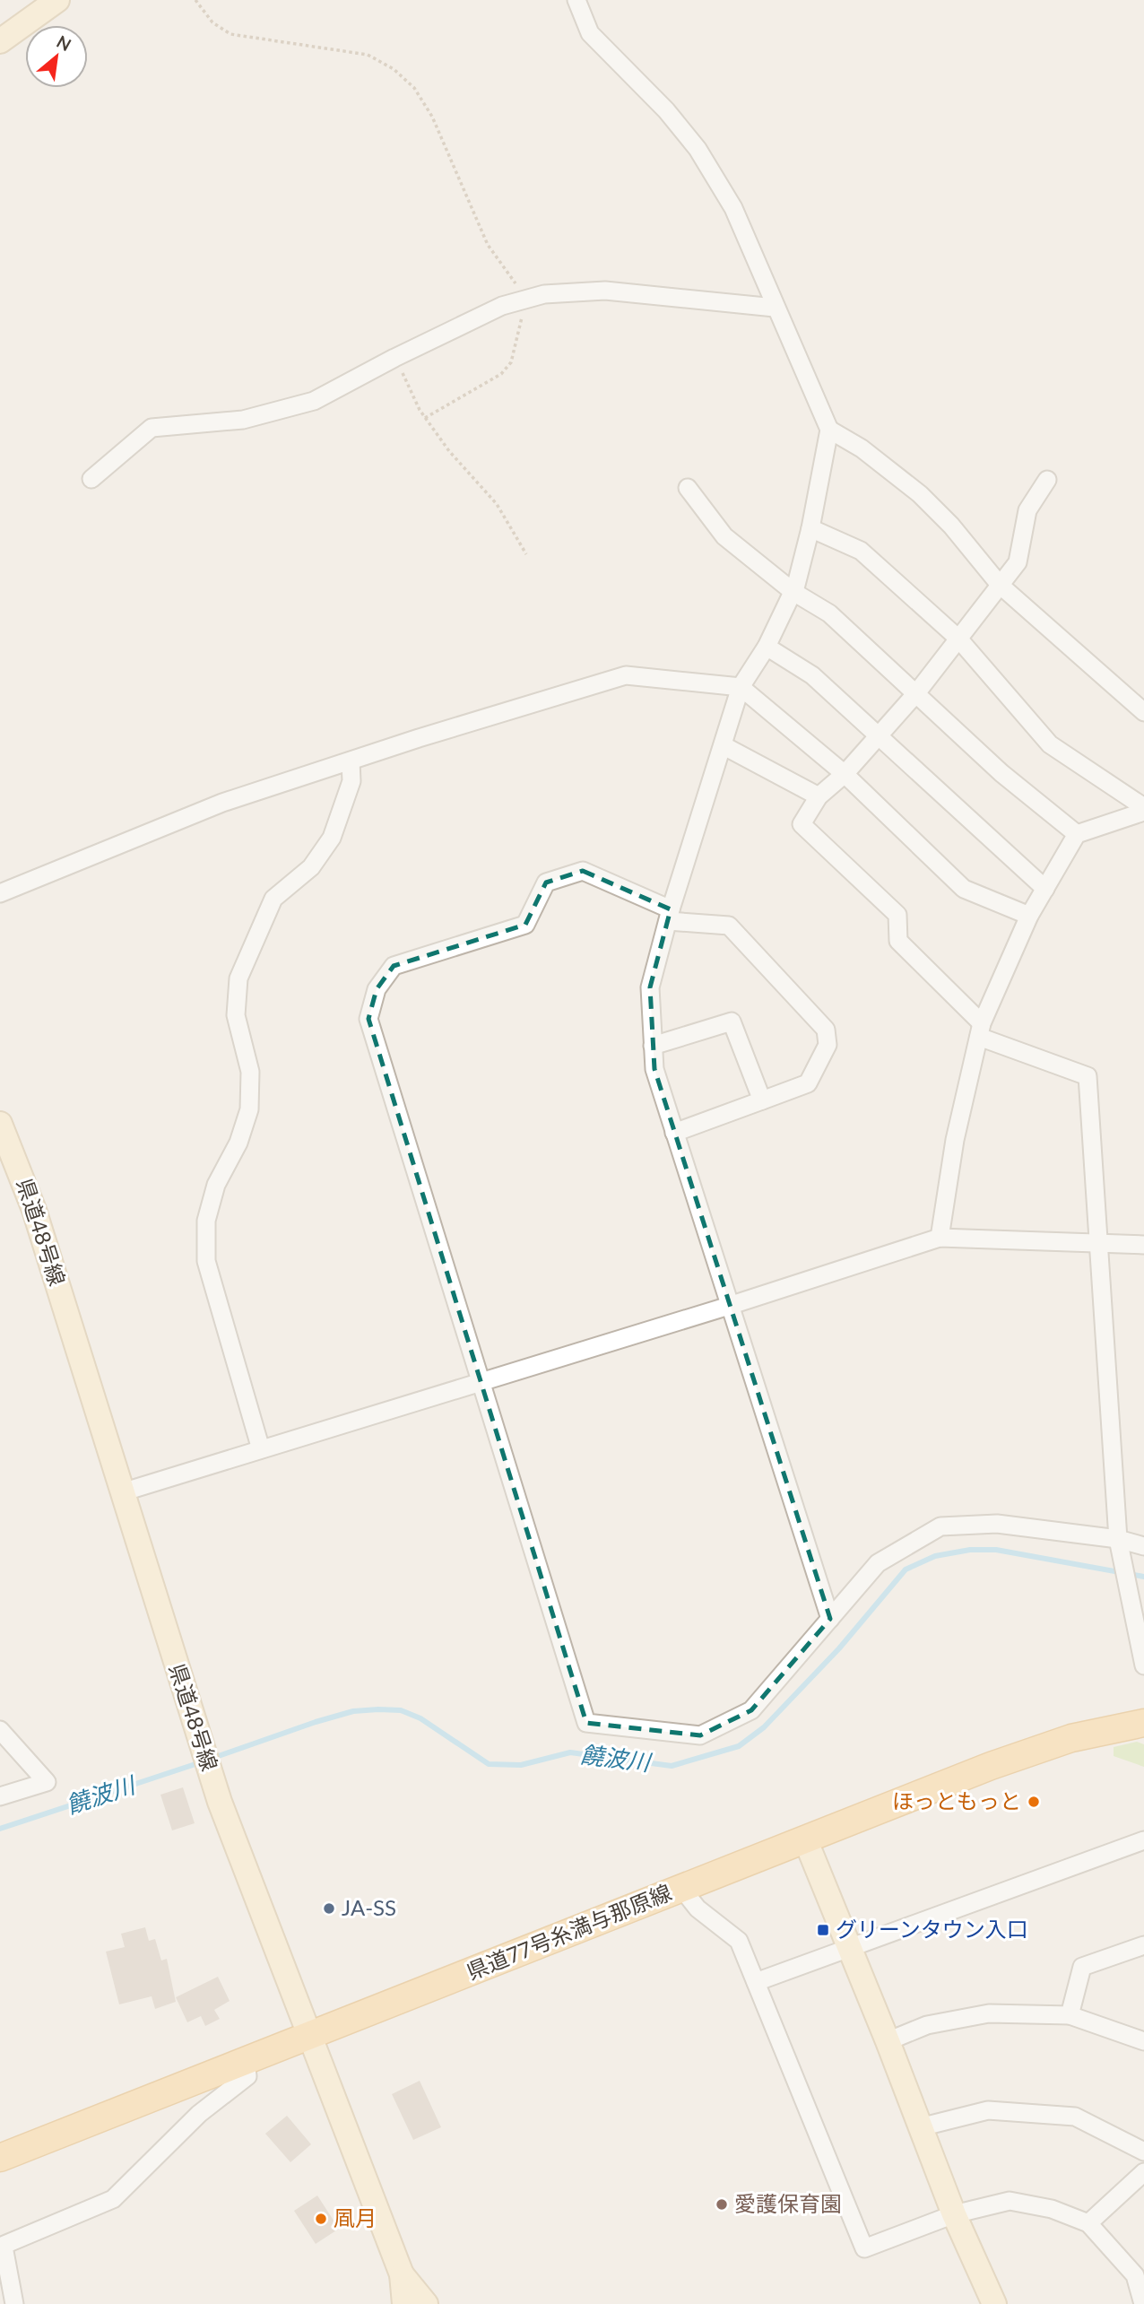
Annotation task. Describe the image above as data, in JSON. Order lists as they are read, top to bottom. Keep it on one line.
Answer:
{"streets":{"main road":["県道48号線","県道77号糸満与那原線"]},"crossings":[["県道48号線","県道77号糸満与那原線"]],"water":["饒波川"],"places":{"other":["ほっともっと","JA-SS","愛護保育園","凮月"],"transit":["グリーンタウン入口"]},"north":"top right"}
